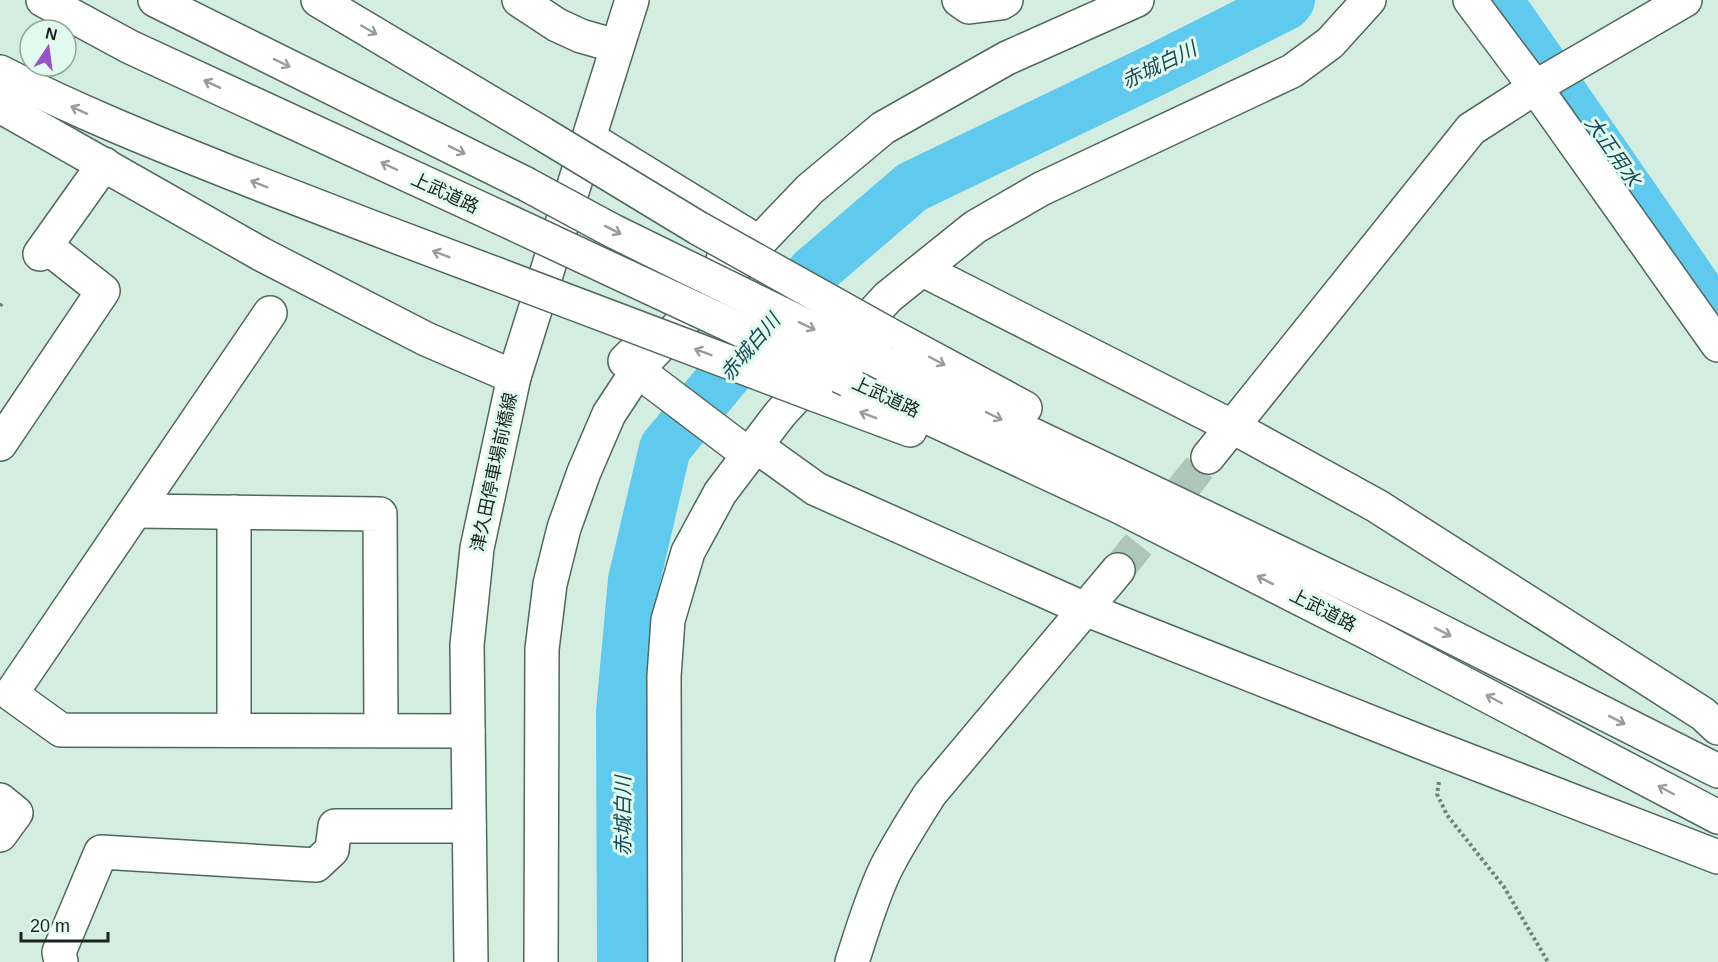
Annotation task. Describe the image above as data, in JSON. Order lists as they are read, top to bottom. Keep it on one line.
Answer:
{"streets":{"main road":["上武道路","津久田停車場前橋線"]},"water":["赤城白川","大正用水"],"scale_bar":"20 m","north":"top"}
